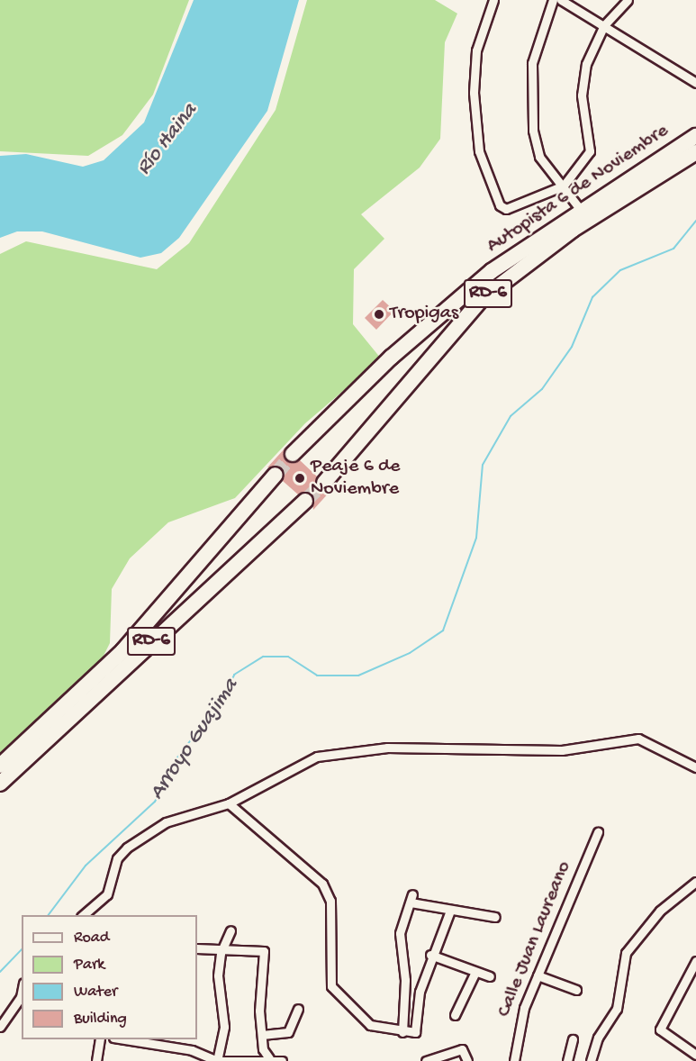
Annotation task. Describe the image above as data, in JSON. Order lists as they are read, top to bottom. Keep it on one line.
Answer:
{"streets":{"highway":["Autopista 6 de Noviembre","RD-6"],"street":["Calle Juan Laureano"]},"water":["Río Haina","Arroyo Guajima"],"places":["Tropigas","Peaje 6 de Noviembre"],"legend":["Road","Park","Water","Building"]}
